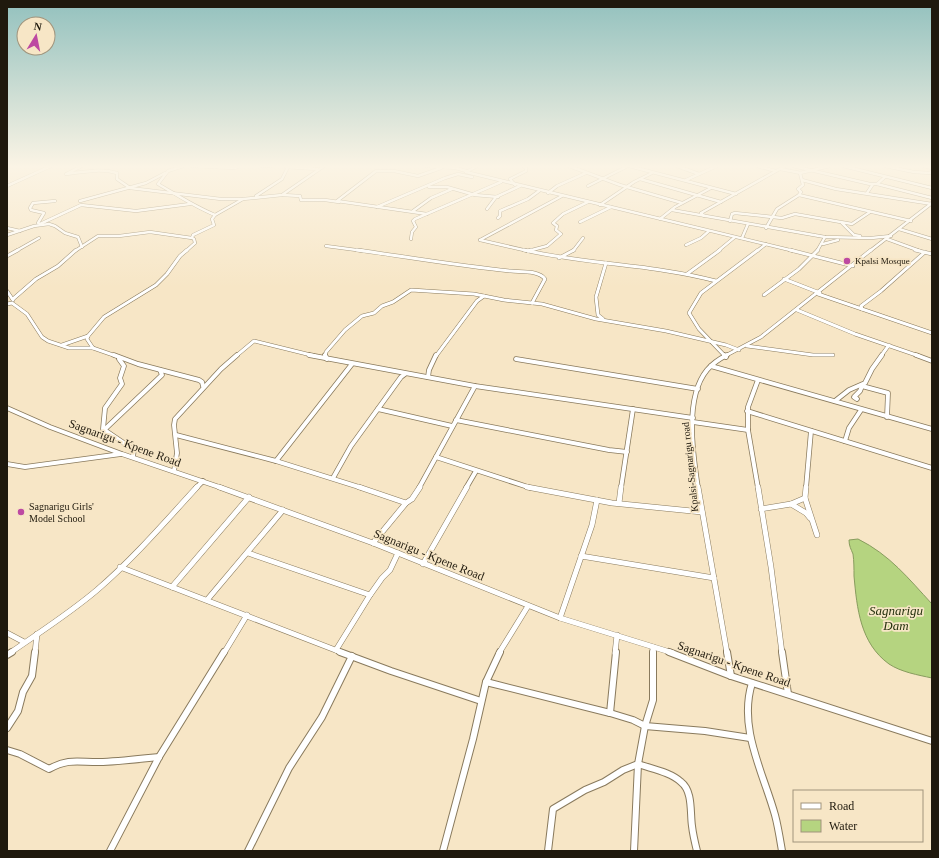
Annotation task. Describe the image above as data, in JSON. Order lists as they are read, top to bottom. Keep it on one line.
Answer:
{"streets":{"street":["Sagnarigu - Kpene Road","Kpalsi-Sagnarigu road"]},"crossings":[["Sagnarigu - Kpene Road","Kpalsi-Sagnarigu road"]],"water":["Sagnarigu Dam"],"places":["Kpalsi Mosque","Sagnarigu Girls' Model School"],"legend":["Road","Water"],"north":"top"}
